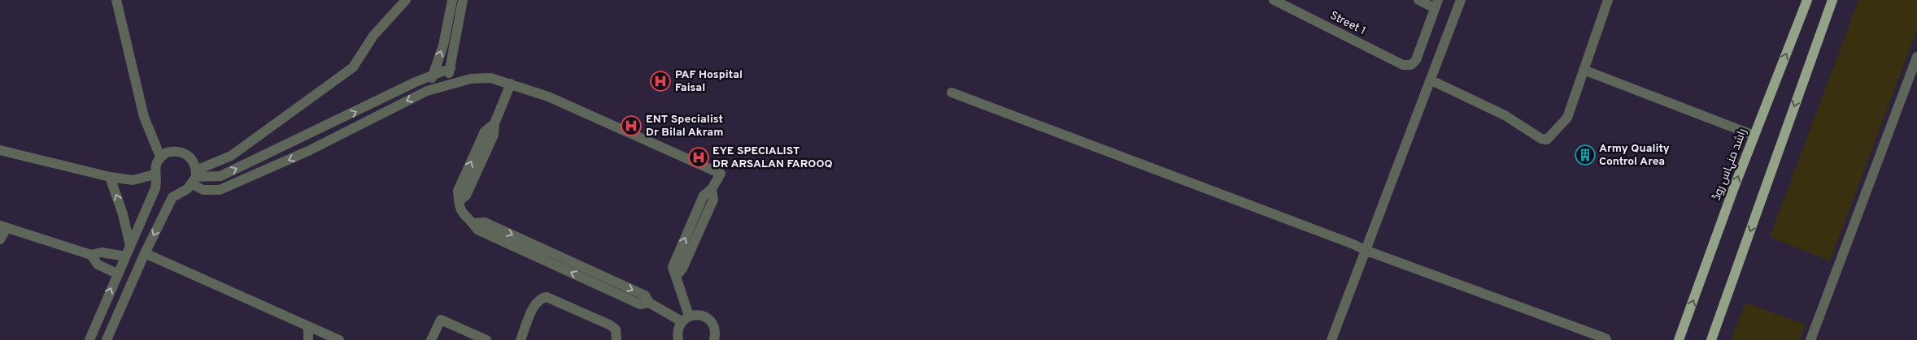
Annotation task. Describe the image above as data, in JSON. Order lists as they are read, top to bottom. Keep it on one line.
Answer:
{"streets":{"main road":["راشد منہاس روڈ"],"street":["Street 1"]},"places":{"hospital":["PAF Hospital Faisal","ENT Specialist Dr Bilal Akram","EYE SPECIALIST DR ARSALAN FAROOQ"],"building":["Army Quality Control Area"]}}
